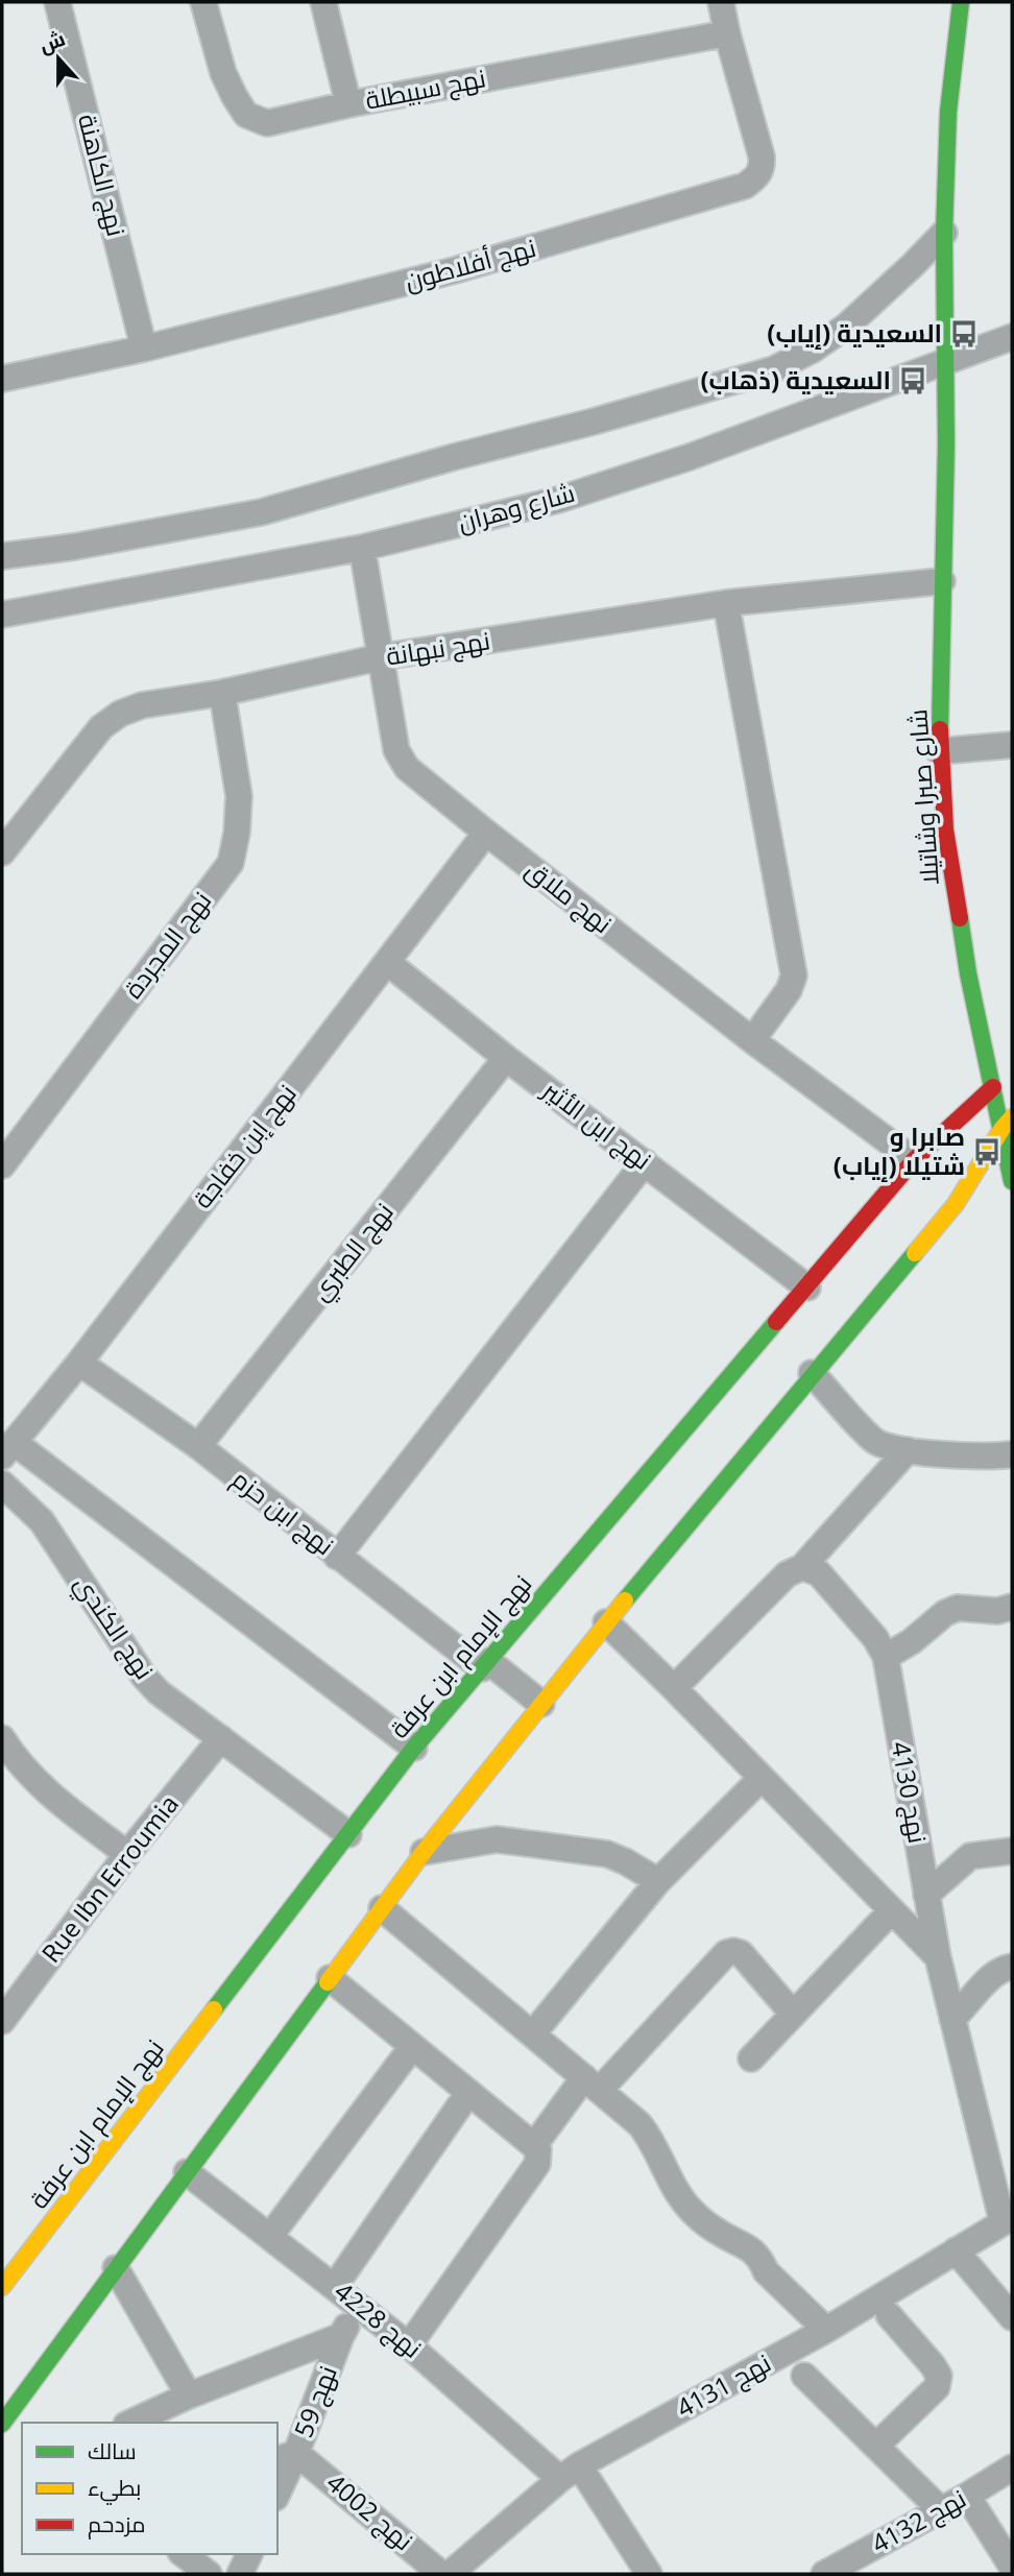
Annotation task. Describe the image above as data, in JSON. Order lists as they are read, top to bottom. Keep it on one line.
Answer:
{"streets":{"street":["نهج سبيطلة","نهج الكاهنة","نهج أفلاطون","شارع وهران","نهج نبهانة","شارع صبرا وشاتيلا","نهج ملاق","نهج المجردة","نهج ابن الأثير","نهج إبن خفاجة","نهج الطبري","نهج ابن حزم","نهج الكندي","نهج الإمام ابن عرفة","نهج 4130","Rue Ibn Erroumia","نهج 4228","نهج 4131","نهج 59","نهج 4002","نهج 4132"]},"crossings":[["نهج سبيطلة","نهج أفلاطون"],["نهج الكاهنة","نهج أفلاطون"],["شارع وهران","شارع صبرا وشاتيلا"],["شارع وهران","نهج ملاق"],["نهج نبهانة","شارع صبرا وشاتيلا"],["نهج نبهانة","نهج ملاق"],["نهج نبهانة","نهج المجردة"],["شارع صبرا وشاتيلا","نهج الإمام ابن عرفة"],["نهج ملاق","نهج إبن خفاجة"],["نهج ملاق","نهج الإمام ابن عرفة"],["نهج ابن الأثير","نهج إبن خفاجة"],["نهج ابن الأثير","نهج الطبري"],["نهج ابن الأثير","نهج الإمام ابن عرفة"],["نهج إبن خفاجة","نهج ابن حزم"],["نهج الطبري","نهج ابن حزم"],["نهج ابن حزم","نهج الإمام ابن عرفة"],["نهج الكندي","نهج الإمام ابن عرفة"],["نهج الكندي","Rue Ibn Erroumia"],["نهج 4130","نهج 4131"],["نهج 4228","نهج 4131"],["نهج 4228","نهج 59"],["نهج 59","نهج 4002"]],"places":{"bus stop":["السعيدية (إياب)","السعيدية (ذهاب)","صابرا و شتيلا (إياب)"]},"legend":["سالك","بطيء","مزدحم"],"north":"top"}
